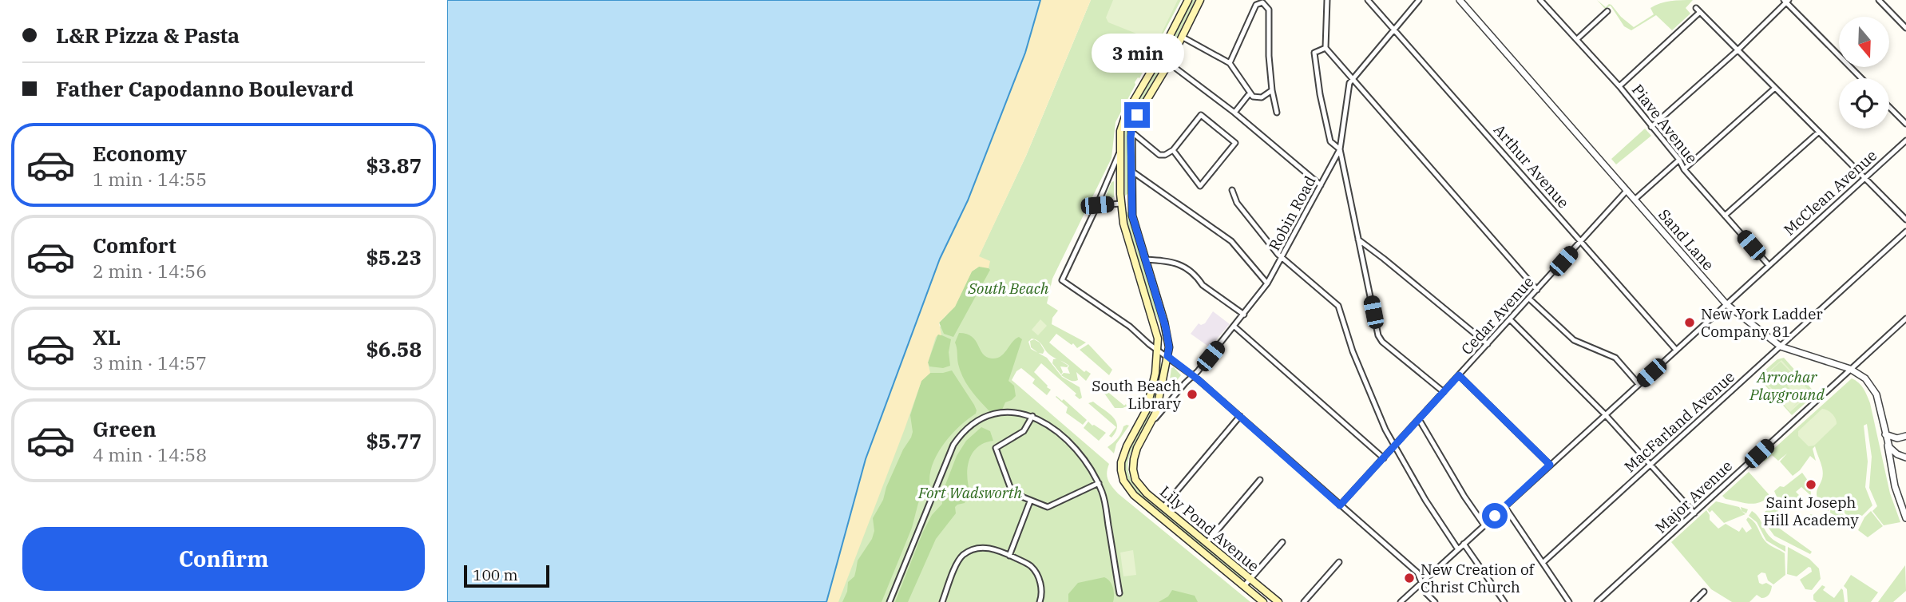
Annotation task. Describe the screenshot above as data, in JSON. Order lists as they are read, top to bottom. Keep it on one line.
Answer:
{"streets":{"main road":["Lily Pond Avenue"],"street":["Piave Avenue","Arthur Avenue","McClean Avenue","Robin Road","Sand Lane","Cedar Avenue","MacFarland Avenue","Major Avenue"]},"crossings":[["Piave Avenue","McClean Avenue"],["Arthur Avenue","McClean Avenue"],["Arthur Avenue","Robin Road"],["Arthur Avenue","Cedar Avenue"],["McClean Avenue","Sand Lane"],["Robin Road","Lily Pond Avenue"],["Sand Lane","Cedar Avenue"],["Sand Lane","MacFarland Avenue"],["Sand Lane","Major Avenue"]],"parks":["South Beach","Arrochar Playground","Fort Wadsworth"],"places":["New York Ladder Company 81","South Beach Library","Saint Joseph Hill Academy","New Creation of Christ Church"],"scale_bar":"100 m","north":"bottom","page":{"banner":["L&R Pizza & Pasta","Father Capodanno Boulevard"],"bubble":"3 min","list":[{"name":"Economy","note":"1 min · 14:55","value":"$3.87"},{"name":"Comfort","note":"2 min · 14:56","value":"$5.23"},{"name":"XL","note":"3 min · 14:57","value":"$6.58"},{"name":"Green","note":"4 min · 14:58","value":"$5.77"}],"buttons":"Confirm","scale":"100 m"}}
